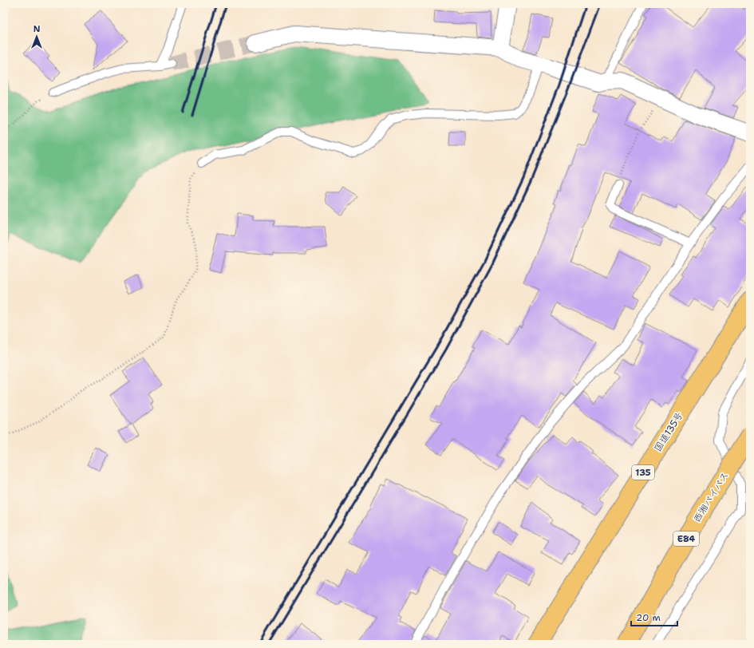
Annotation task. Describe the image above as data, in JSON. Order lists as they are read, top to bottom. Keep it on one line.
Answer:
{"streets":{"highway":["国道135号","135","西湘バイパス","E84"]},"scale_bar":"20 m","north":"top"}
